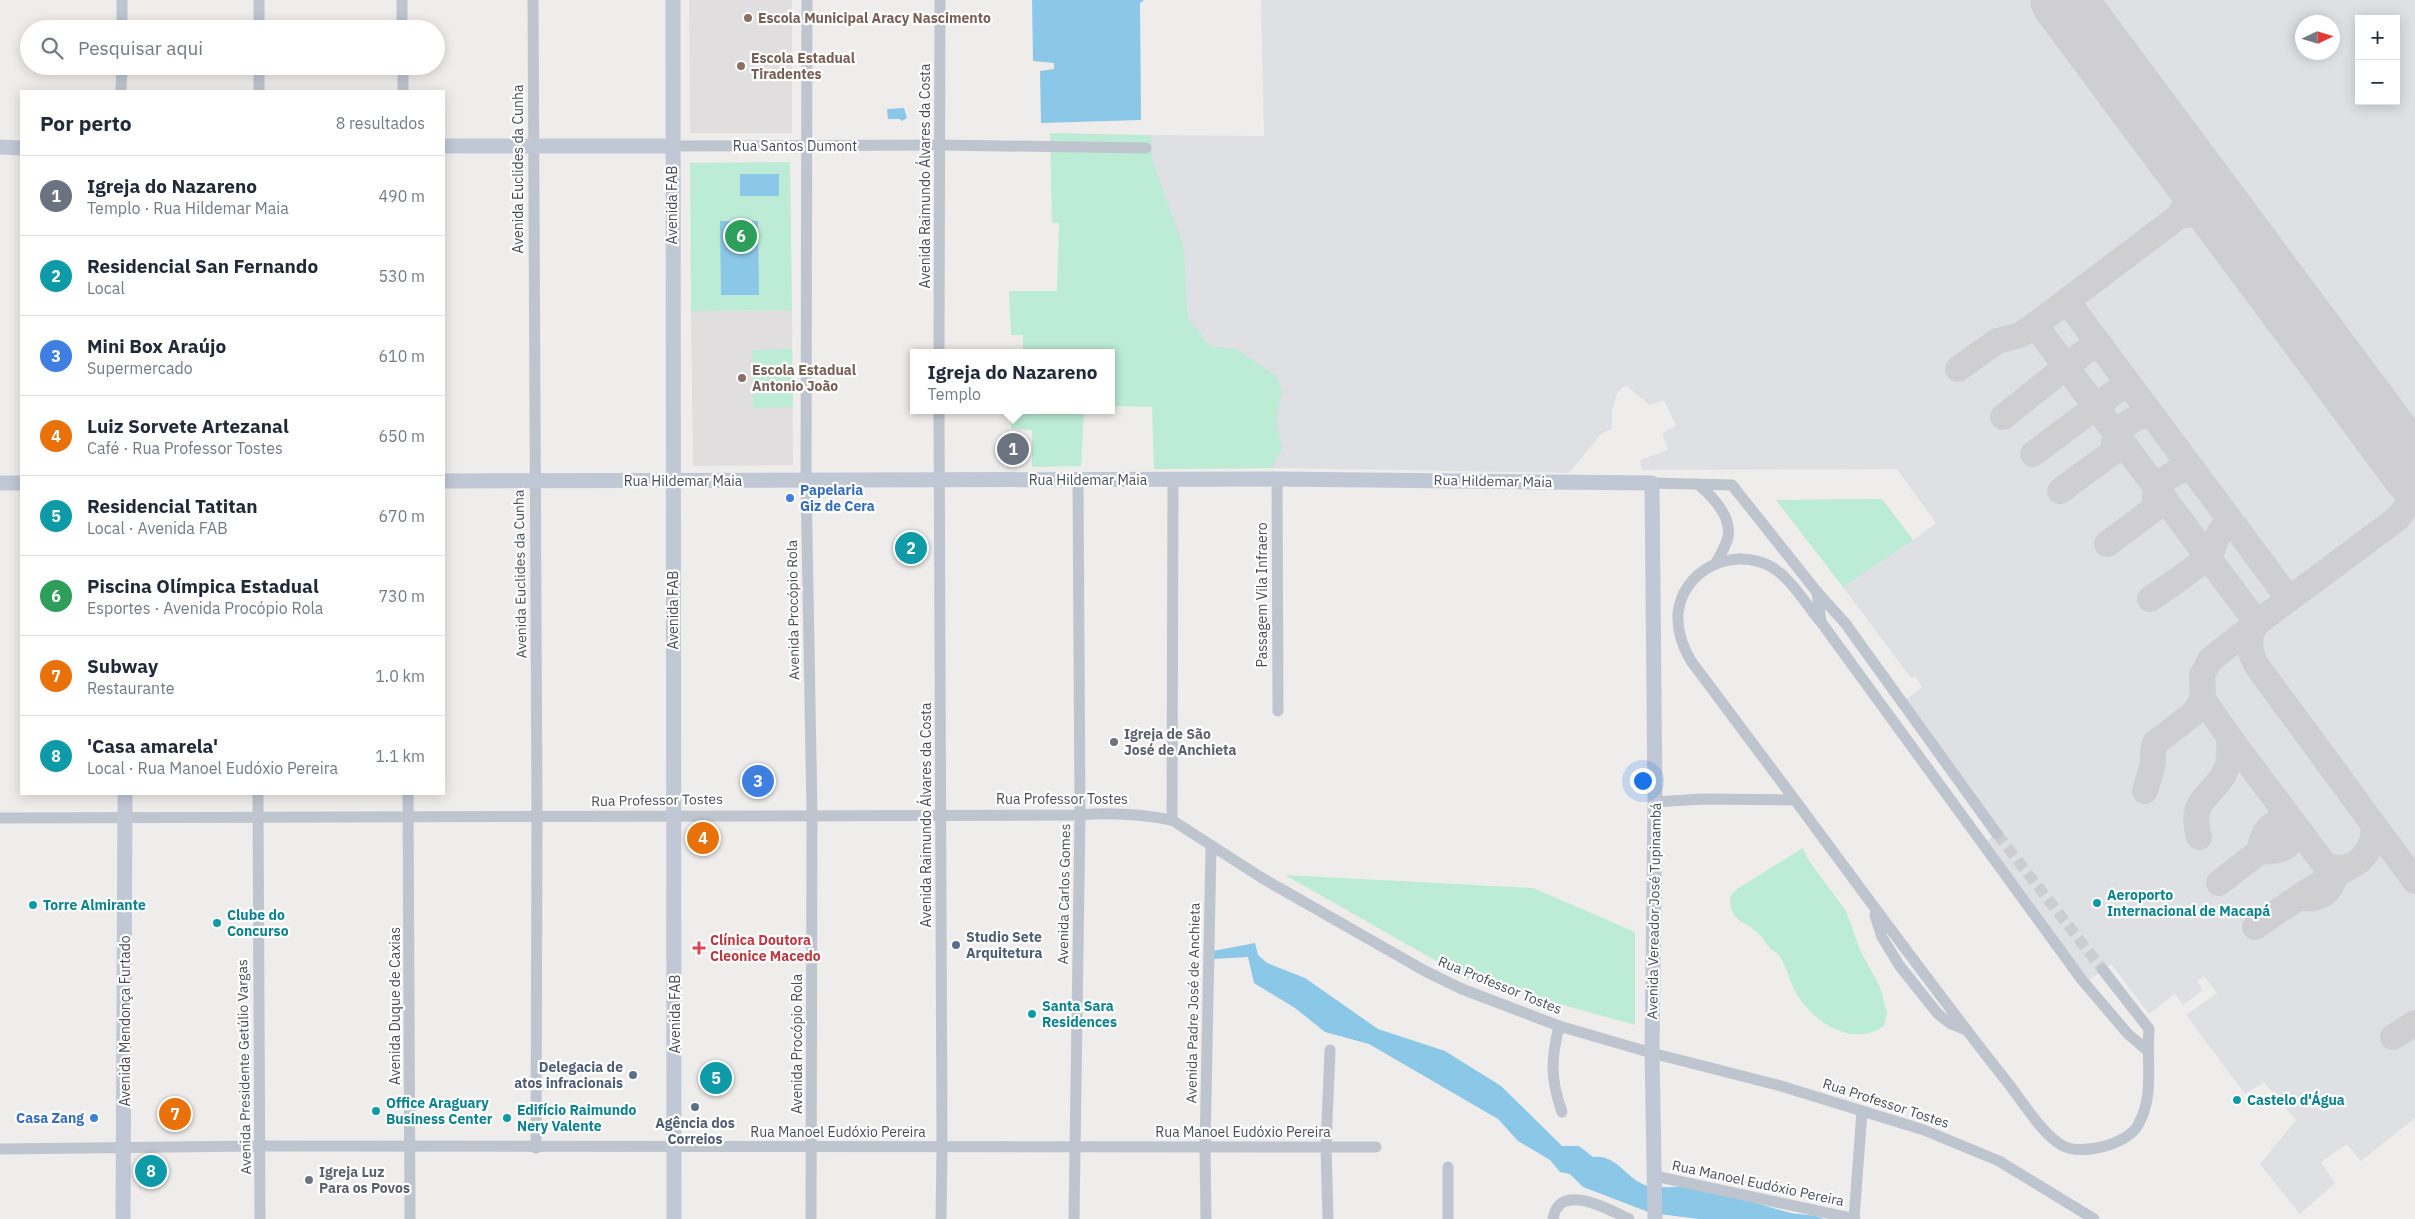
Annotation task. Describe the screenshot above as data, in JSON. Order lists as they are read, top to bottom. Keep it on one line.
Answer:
{"streets":{"street":["Rua Santos Dumont","Avenida Euclides da Cunha","Avenida Raimundo Álvares da Costa","Avenida FAB","Rua Hildemar Maia","Passagem Vila Infraero","Avenida Procópio Rola","Rua Professor Tostes","Avenida Carlos Gomes","Avenida Vereador José Tupinambá","Avenida Padre José de Anchieta","Avenida Duque de Caxias","Avenida Mendonça Furtado","Avenida Presidente Getúlio Vargas","Rua Manoel Eudóxio Pereira"]},"crossings":[["Rua Santos Dumont","Avenida Euclides da Cunha"],["Rua Santos Dumont","Avenida Raimundo Álvares da Costa"],["Rua Santos Dumont","Avenida FAB"],["Rua Santos Dumont","Avenida Procópio Rola"],["Avenida Euclides da Cunha","Rua Hildemar Maia"],["Avenida Euclides da Cunha","Rua Professor Tostes"],["Avenida Euclides da Cunha","Rua Manoel Eudóxio Pereira"],["Avenida Raimundo Álvares da Costa","Rua Hildemar Maia"],["Avenida Raimundo Álvares da Costa","Rua Professor Tostes"],["Avenida Raimundo Álvares da Costa","Rua Manoel Eudóxio Pereira"],["Avenida FAB","Rua Hildemar Maia"],["Avenida FAB","Rua Professor Tostes"],["Avenida FAB","Rua Manoel Eudóxio Pereira"],["Rua Hildemar Maia","Passagem Vila Infraero"],["Rua Hildemar Maia","Avenida Procópio Rola"],["Rua Hildemar Maia","Avenida Carlos Gomes"],["Rua Hildemar Maia","Avenida Vereador José Tupinambá"],["Avenida Procópio Rola","Rua Professor Tostes"],["Avenida Procópio Rola","Rua Manoel Eudóxio Pereira"],["Rua Professor Tostes","Avenida Carlos Gomes"],["Rua Professor Tostes","Avenida Vereador José Tupinambá"],["Rua Professor Tostes","Avenida Padre José de Anchieta"],["Rua Professor Tostes","Avenida Duque de Caxias"],["Rua Professor Tostes","Avenida Mendonça Furtado"],["Rua Professor Tostes","Avenida Presidente Getúlio Vargas"],["Avenida Carlos Gomes","Rua Manoel Eudóxio Pereira"],["Avenida Vereador José Tupinambá","Rua Manoel Eudóxio Pereira"],["Avenida Padre José de Anchieta","Rua Manoel Eudóxio Pereira"],["Avenida Duque de Caxias","Rua Manoel Eudóxio Pereira"],["Avenida Mendonça Furtado","Rua Manoel Eudóxio Pereira"],["Avenida Presidente Getúlio Vargas","Rua Manoel Eudóxio Pereira"]],"places":{"other":["Escola Municipal Aracy Nascimento","Escola Estadual Tiradentes","Escola Estadual Antonio João","Papelaria Giz de Cera","Igreja de São José de Anchieta","Aeroporto Internacional de Macapá","Torre Almirante","Clube do Concurso","Studio Sete Arquitetura","Santa Sara Residences","Delegacia de atos infracionais","Castelo d'Água","Agência dos Correios","Office Araguary Business Center","Casa Zang","Edifício Raimundo Nery Valente","Igreja Luz Para os Povos"],"health":["Clínica Doutora Cleonice Macedo"]},"north":"right","page":{"map_buttons":["+","−"],"search":"Pesquisar aqui","heading":["Por perto","8 resultados"],"list":[{"mark":"1","name":"Igreja do Nazareno","note":"Templo · Rua Hildemar Maia","value":"490 m"},{"mark":"2","name":"Residencial San Fernando","note":"Local","value":"530 m"},{"mark":"3","name":"Mini Box Araújo","note":"Supermercado","value":"610 m"},{"mark":"4","name":"Luiz Sorvete Artezanal","note":"Café · Rua Professor Tostes","value":"650 m"},{"mark":"5","name":"Residencial Tatitan","note":"Local · Avenida FAB","value":"670 m"},{"mark":"6","name":"Piscina Olímpica Estadual","note":"Esportes · Avenida Procópio Rola","value":"730 m"},{"mark":"7","name":"Subway","note":"Restaurante","value":"1.0 km"},{"mark":"8","name":"'Casa amarela'","note":"Local · Rua Manoel Eudóxio Pereira","value":"1.1 km"}],"pins":["6","1","2","3","4","5","7","8"],"popup":["Igreja do Nazareno","Templo"]}}
